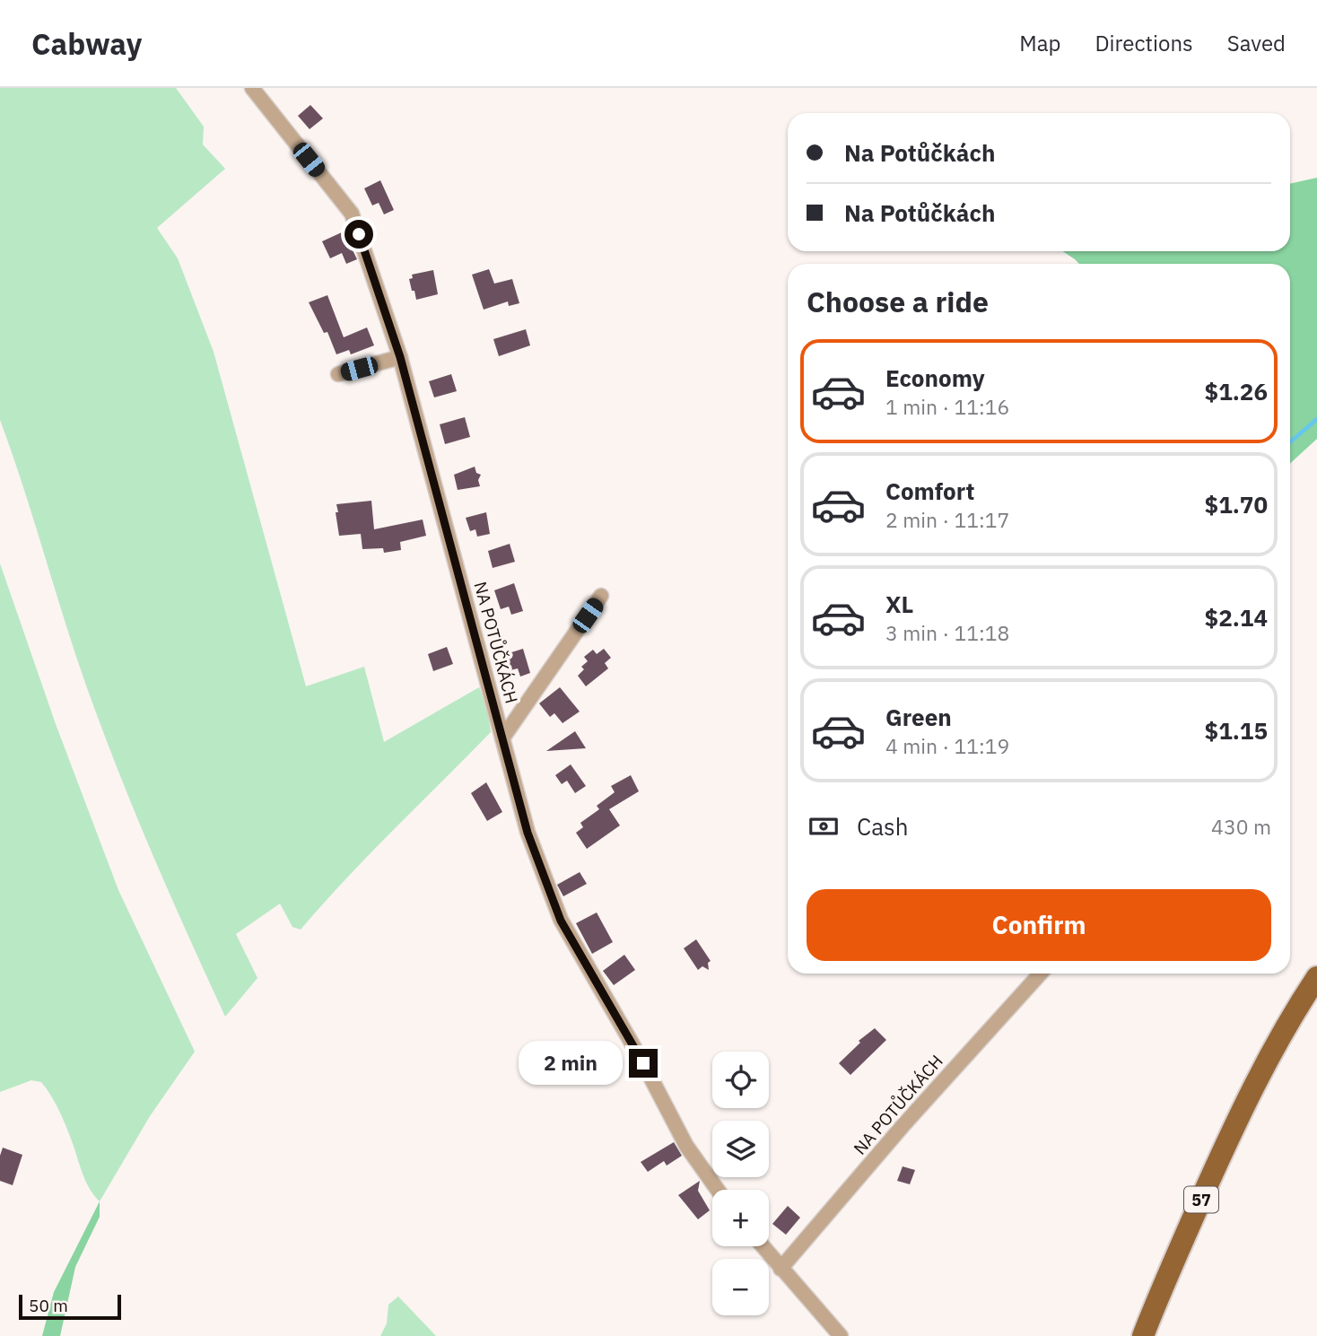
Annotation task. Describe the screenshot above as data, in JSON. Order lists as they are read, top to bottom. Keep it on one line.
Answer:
{"streets":{"main road":["57"],"street":["NA POTŮČKÁCH"]},"scale_bar":"50 m","page":{"header":"Cabway","nav":["Map","Directions","Saved"],"banner":["Na Potůčkách","Na Potůčkách"],"heading":"Choose a ride","list":[{"name":"Economy","note":"1 min · 11:16","value":"$1.26"},{"name":"Comfort","note":"2 min · 11:17","value":"$1.70"},{"name":"XL","note":"3 min · 11:18","value":"$2.14"},{"name":"Green","note":"4 min · 11:19","value":"$1.15"}],"pay":["Cash","430 m"],"buttons":"Confirm","bubble":"2 min","map_buttons":["+","−"],"scale":"50 m"}}
